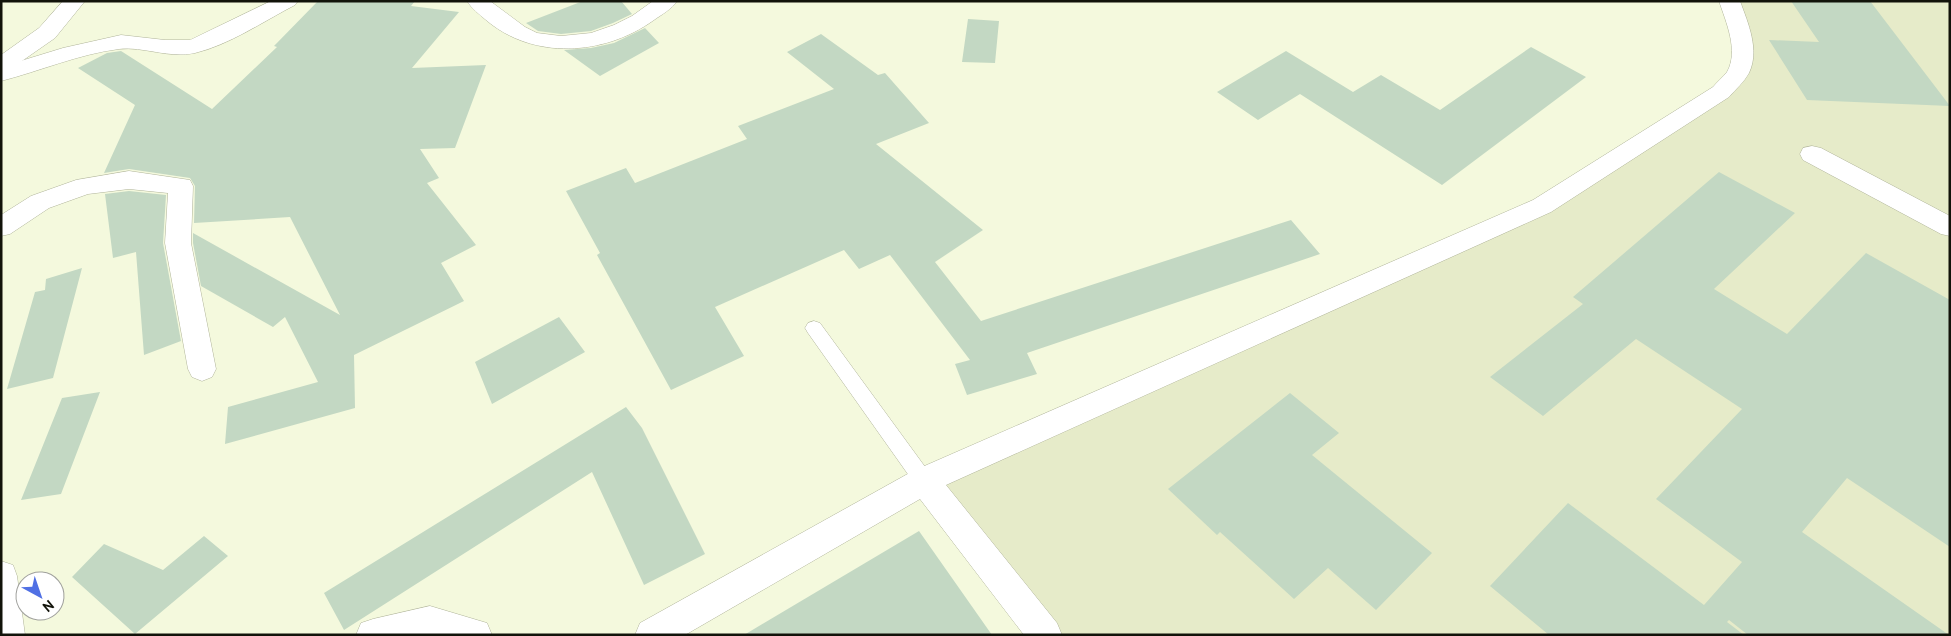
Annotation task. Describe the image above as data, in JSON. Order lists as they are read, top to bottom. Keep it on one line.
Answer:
{"north":"bottom right"}
